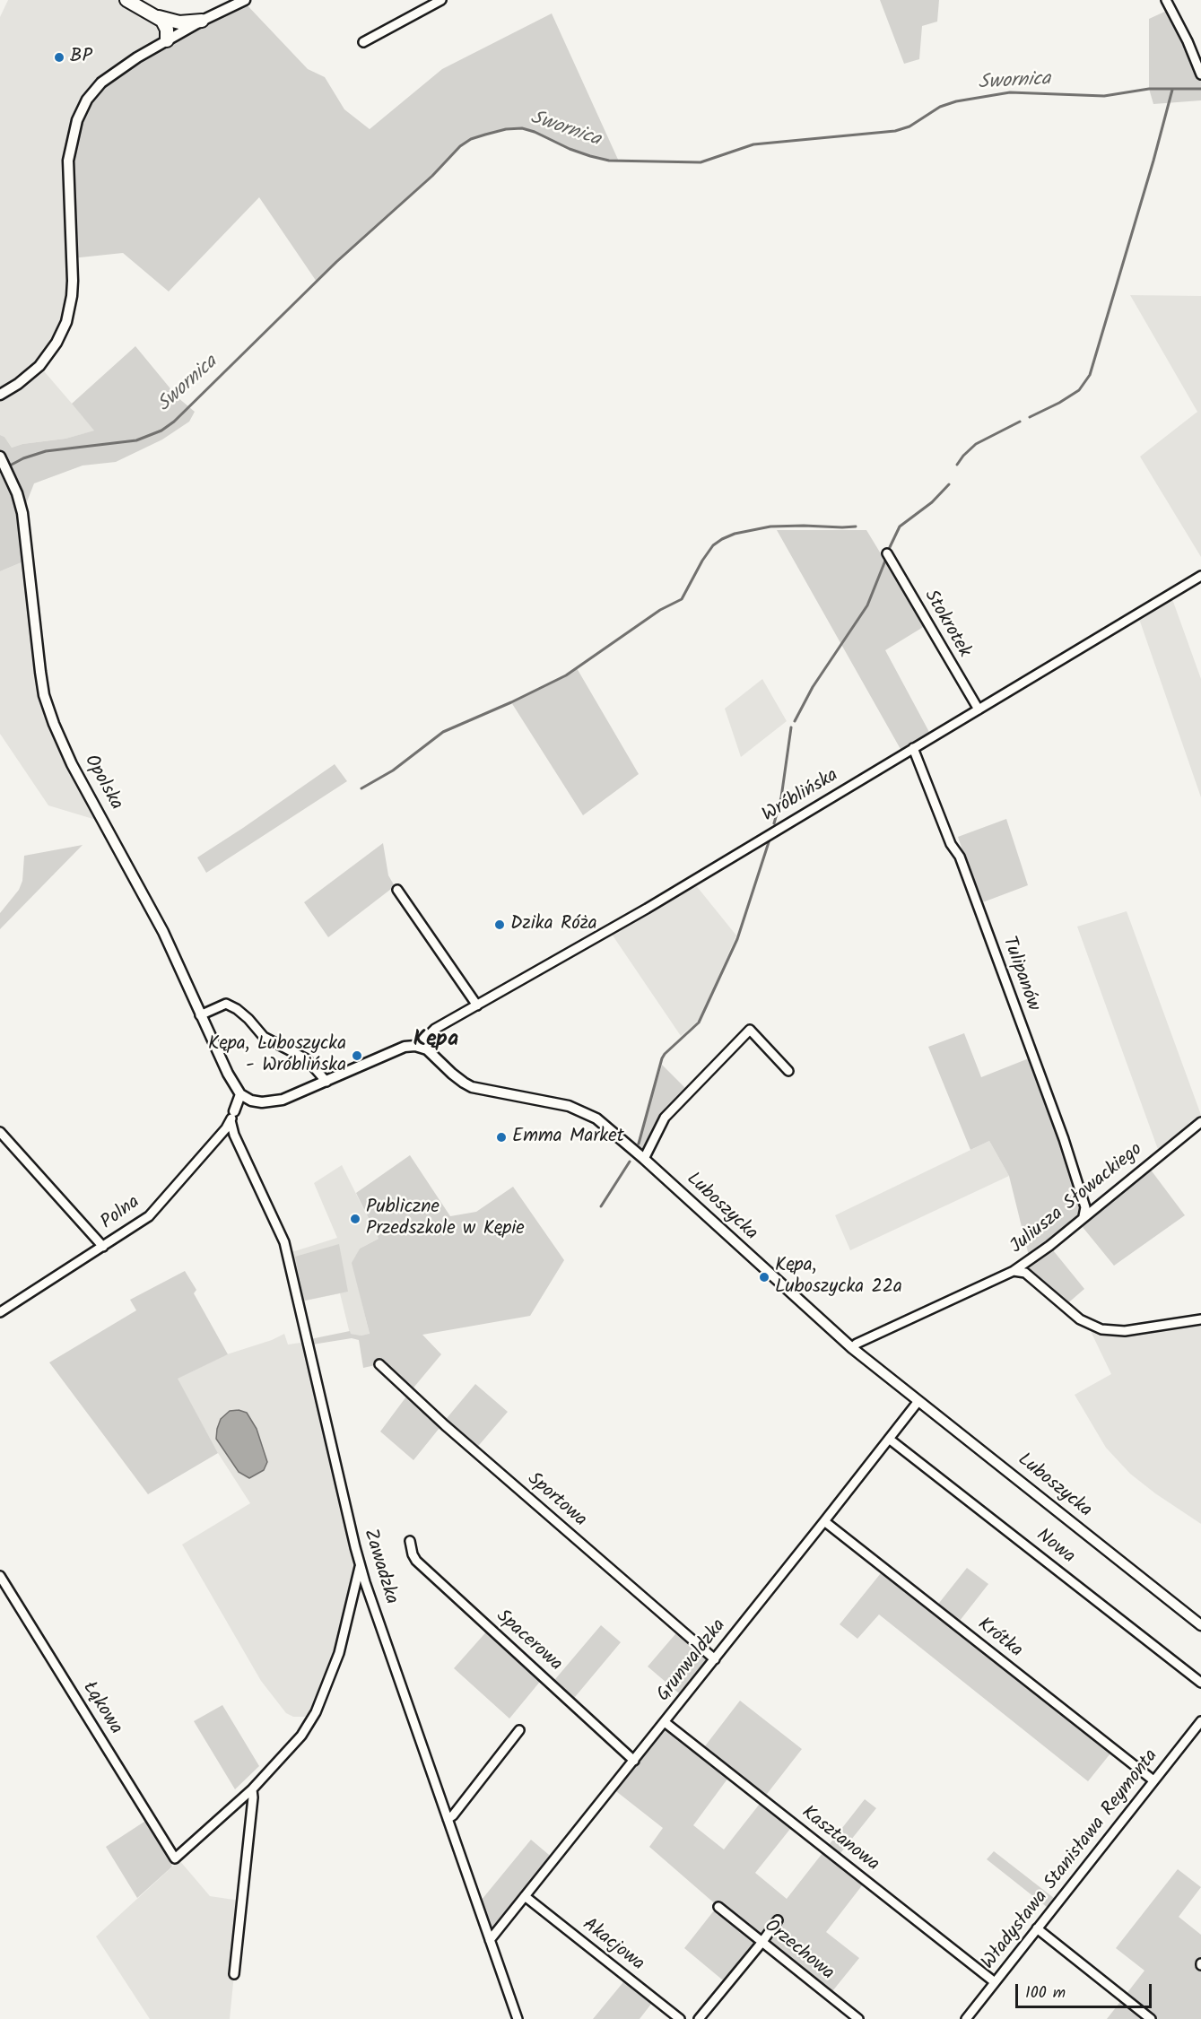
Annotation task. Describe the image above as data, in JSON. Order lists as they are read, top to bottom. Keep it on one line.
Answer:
{"streets":{"street":["Stokrotek","Opolska","Wróblińska","Tulipanów","Juliusza Słowackiego","Luboszycka","Polna","Sportowa","Nowa","Zawadzka","Krótka","Spacerowa","Grunwaldzka","Łąkowa","Kasztanowa","Władysława Stanisława Reymonta","Akacjowa","Orzechowa"]},"crossings":[["Stokrotek","Wróblińska"],["Wróblińska","Tulipanów"],["Wróblińska","Luboszycka"],["Tulipanów","Juliusza Słowackiego"],["Juliusza Słowackiego","Luboszycka"],["Luboszycka","Grunwaldzka"],["Polna","Zawadzka"],["Sportowa","Grunwaldzka"],["Nowa","Grunwaldzka"],["Zawadzka","Grunwaldzka"],["Krótka","Grunwaldzka"],["Krótka","Władysława Stanisława Reymonta"],["Spacerowa","Grunwaldzka"],["Grunwaldzka","Kasztanowa"],["Grunwaldzka","Akacjowa"],["Kasztanowa","Władysława Stanisława Reymonta"]],"districts":["Kępa"],"water":["Swornica"],"places":["BP","Dzika Róża","Kępa, Luboszycka - Wróblińska","Emma Market","Publiczne Przedszkole w Kępie","Kępa, Luboszycka 22a"],"scale_bar":"100 m"}
